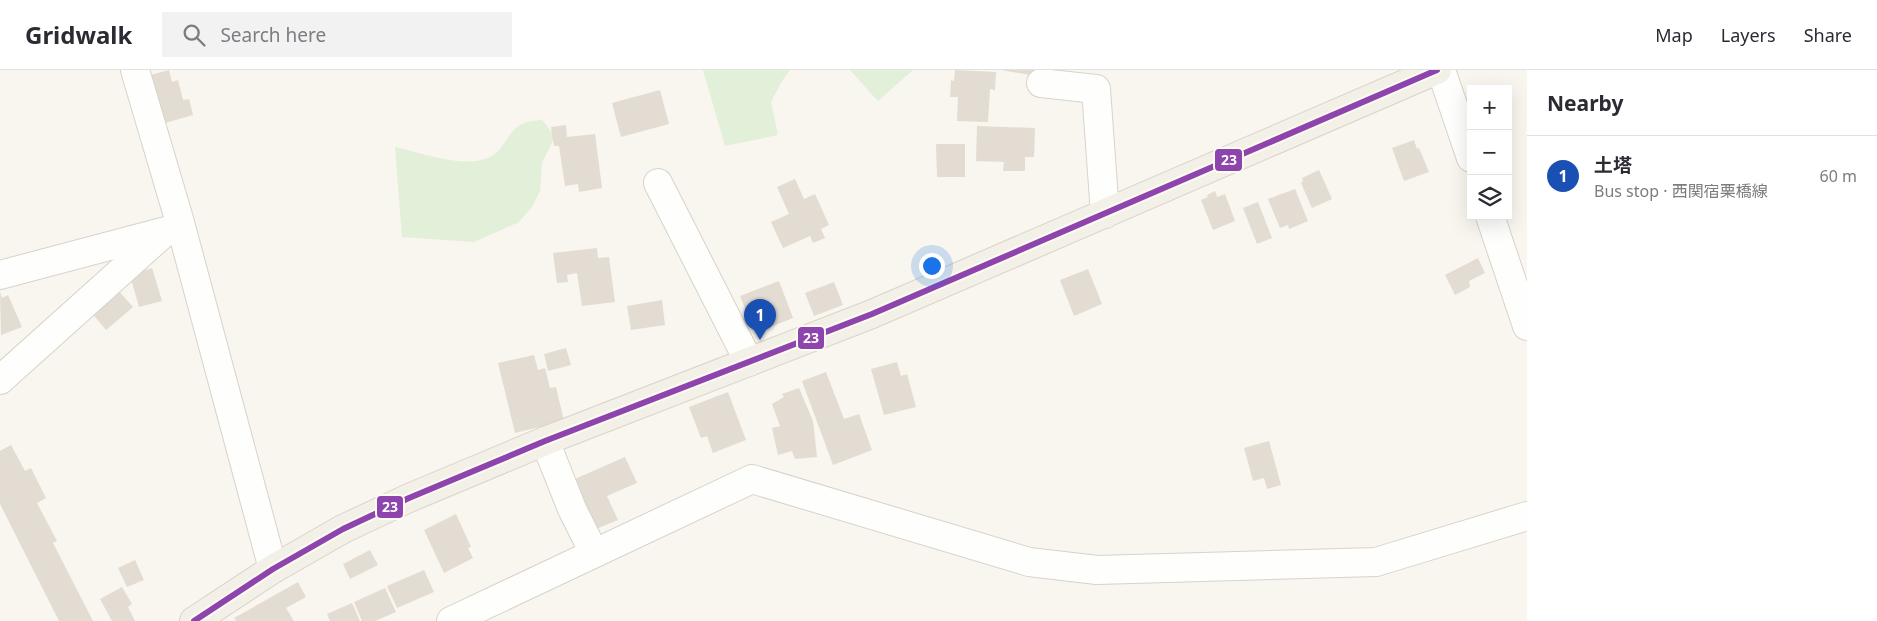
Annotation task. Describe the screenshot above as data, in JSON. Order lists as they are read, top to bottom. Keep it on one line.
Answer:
{"lines":["transit line 23"],"page":{"header":"Gridwalk","search":"Search here","nav":["Map","Layers","Share"],"heading":"Nearby","map_buttons":["+","−"],"list":[{"mark":"1","name":"土塔","note":"Bus stop · 西関宿栗橋線","value":"60 m"}],"pins":"1"}}
